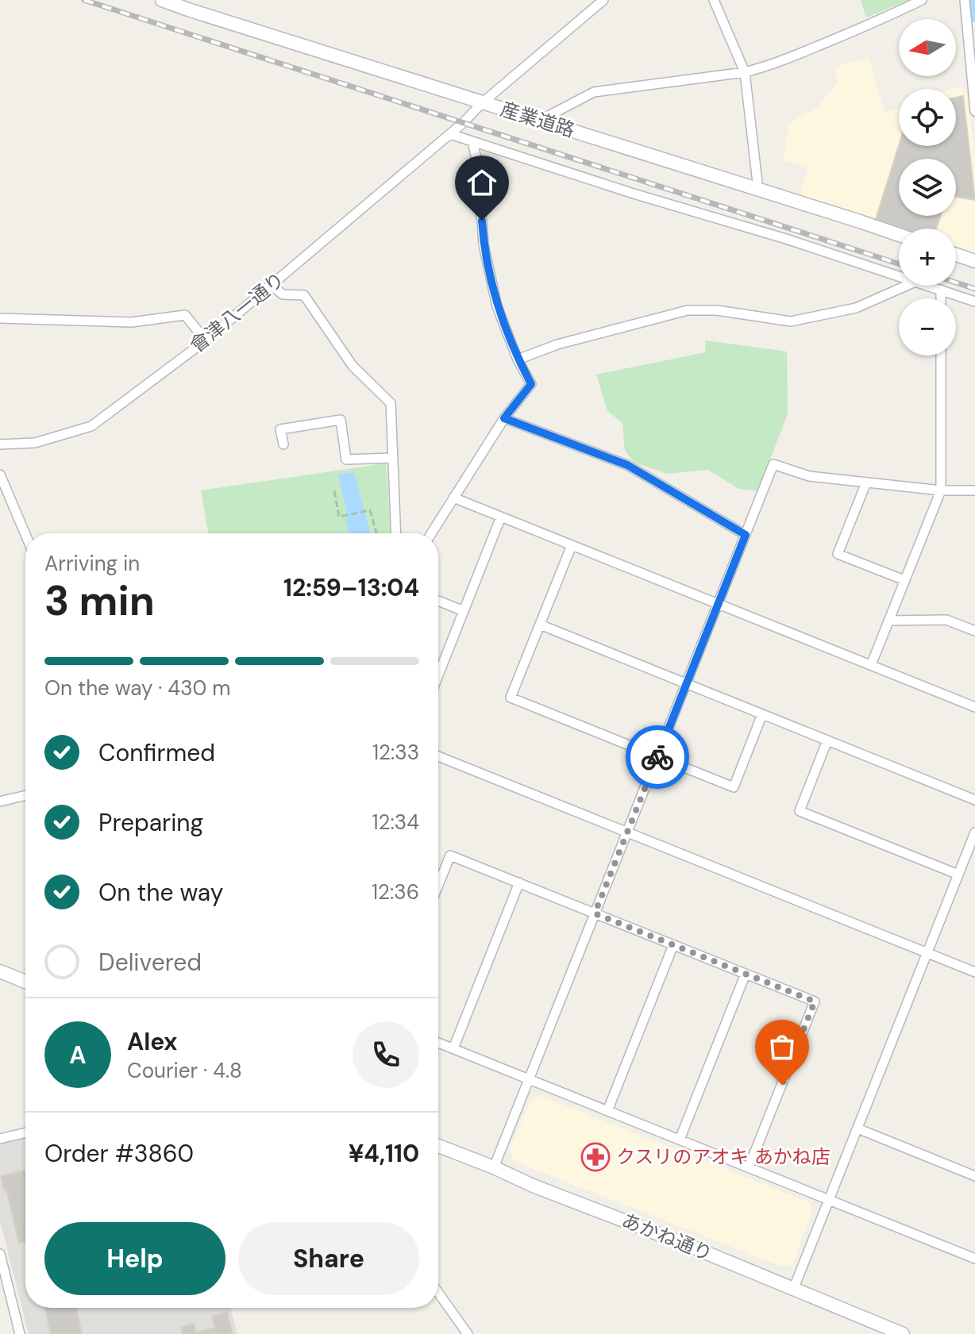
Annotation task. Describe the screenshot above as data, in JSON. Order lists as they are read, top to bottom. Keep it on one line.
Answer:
{"streets":{"street":["産業道路","會津八一通り","あかね通り"]},"crossings":[["産業道路","會津八一通り"]],"places":{"pharmacy":["クスリのアオキ あかね店"]},"north":"left","page":{"map_buttons":["+","−"],"heading":["3 min","Arriving in","12:59–13:04"],"panel":["Alex","Courier · 4.8","Order #3860","¥4,110"],"bar":"On the way · 430 m","list":[["Confirmed","12:33"],["Preparing","12:34"],["On the way","12:36"],"Delivered"],"round":"A","buttons":["Help","Share"]}}
